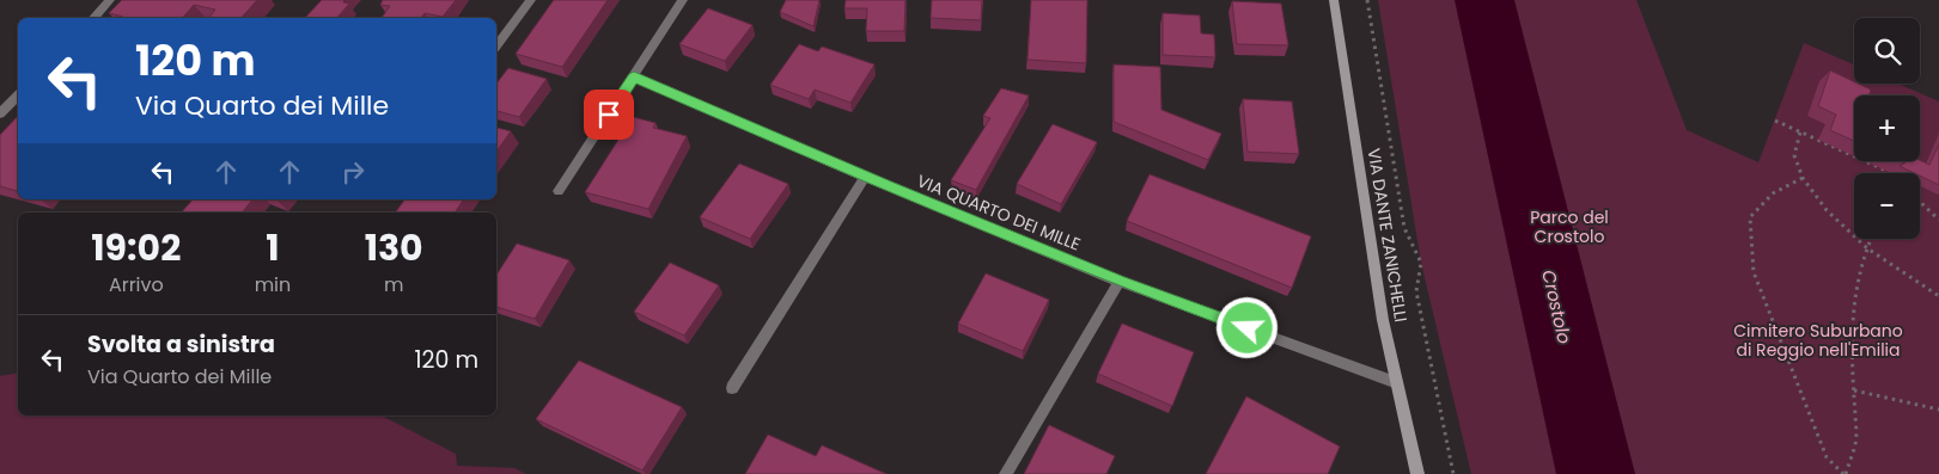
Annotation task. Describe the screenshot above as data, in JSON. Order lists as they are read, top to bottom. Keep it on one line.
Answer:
{"streets":{"street":["VIA QUARTO DEI MILLE","VIA DANTE ZANICHELLI"]},"crossings":[["VIA QUARTO DEI MILLE","VIA DANTE ZANICHELLI"]],"water":["Crostolo"],"parks":["Parco del Crostolo","Cimitero Suburbano di Reggio nell'Emilia"],"page":{"map_buttons":["+","−"],"turn":["120 m","Via Quarto dei Mille"],"eta":["19:02","Arrivo","1","min","130","m"],"list":[{"name":"Svolta a sinistra","note":"Via Quarto dei Mille","value":"120 m"}]}}
